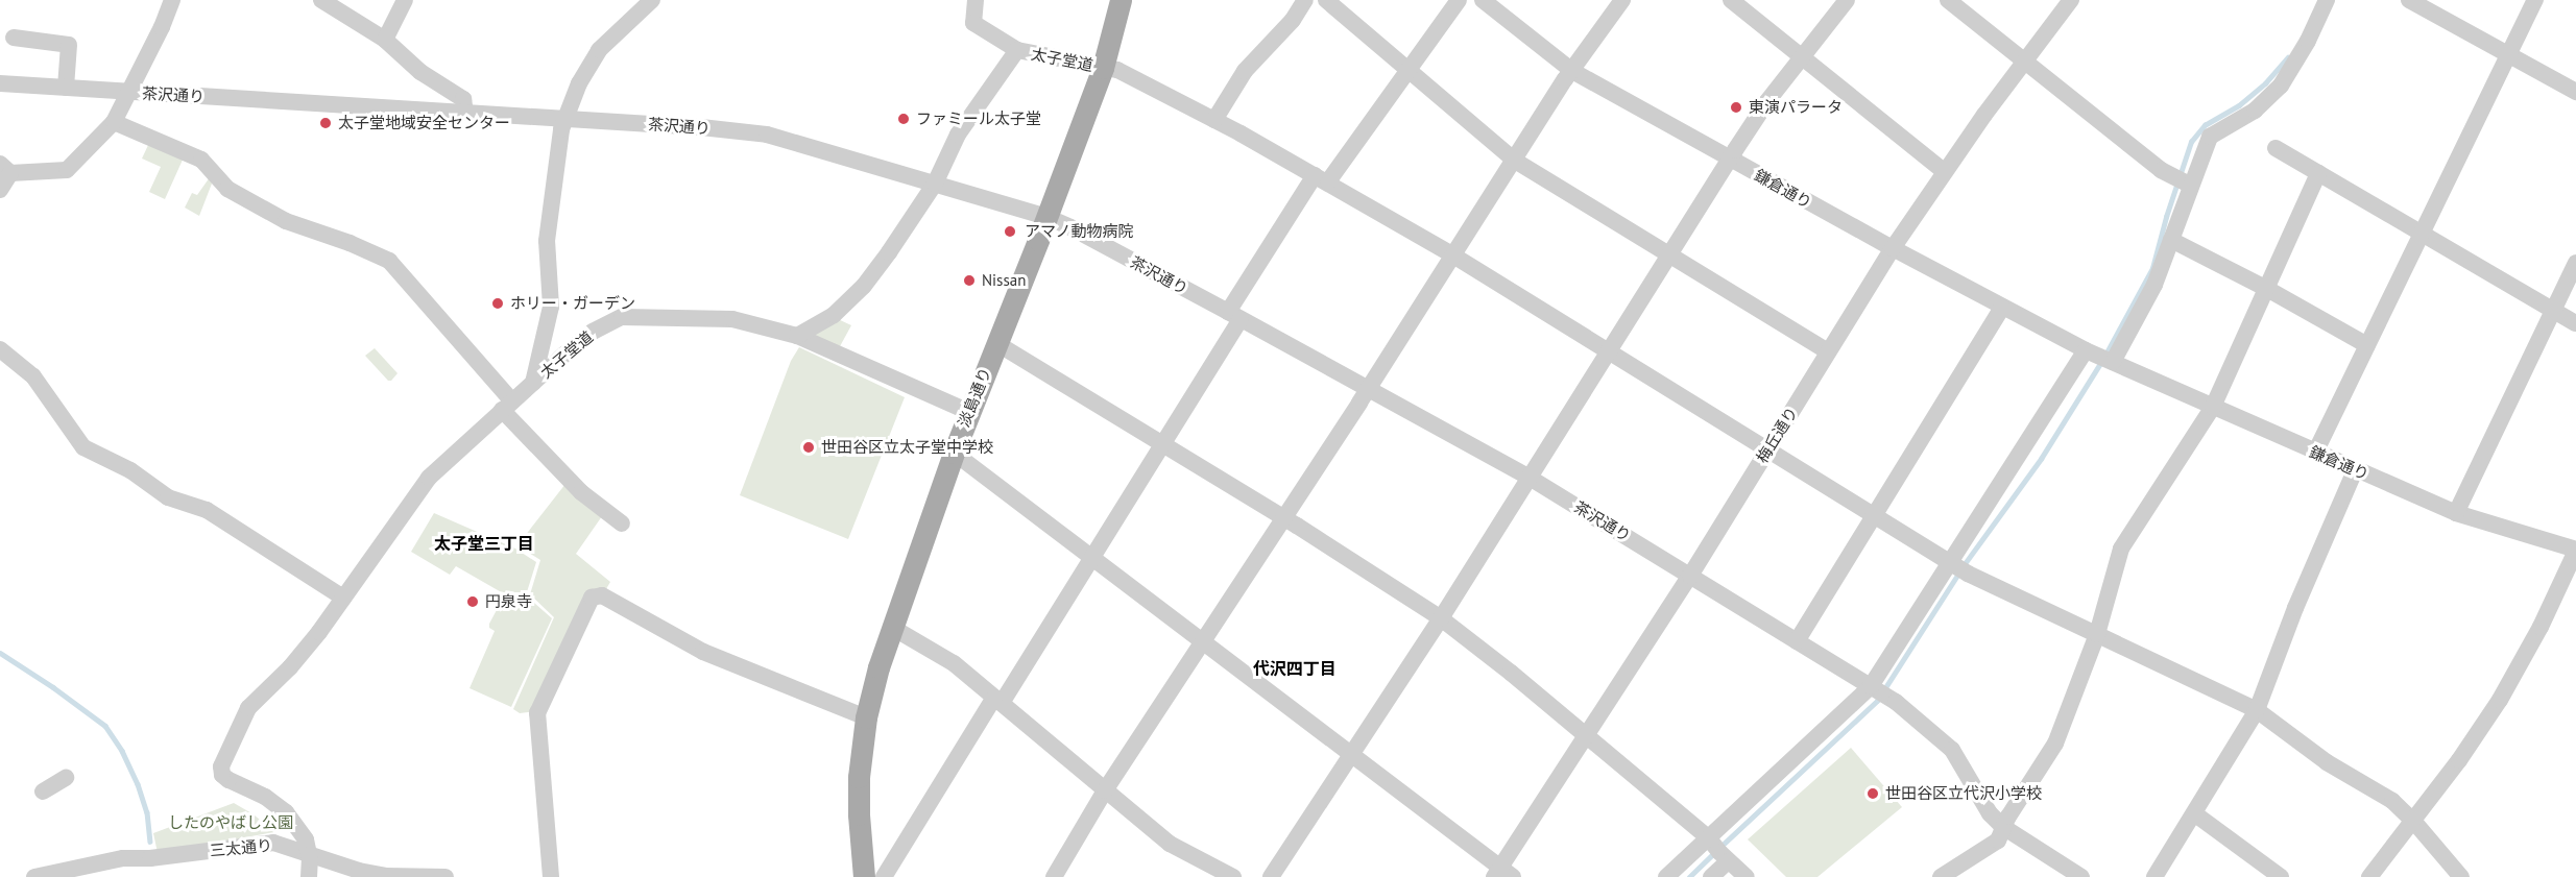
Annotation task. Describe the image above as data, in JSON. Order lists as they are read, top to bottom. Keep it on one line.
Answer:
{"streets":{"main road":["淡島通り"],"street":["太子堂道","茶沢通り","鎌倉通り","梅丘通り","三太通り"]},"crossings":[["太子堂道","茶沢通り"],["太子堂道","淡島通り"],["太子堂道","梅丘通り"],["太子堂道","三太通り"],["茶沢通り","淡島通り"],["茶沢通り","梅丘通り"],["鎌倉通り","梅丘通り"]],"districts":["太子堂三丁目","代沢四丁目"],"parks":["したのやばし公園"],"places":["東演パラータ","ファミール太子堂","太子堂地域安全センター","アマノ動物病院","Nissan","ホリー・ガーデン","世田谷区立太子堂中学校","円泉寺","世田谷区立代沢小学校"]}
